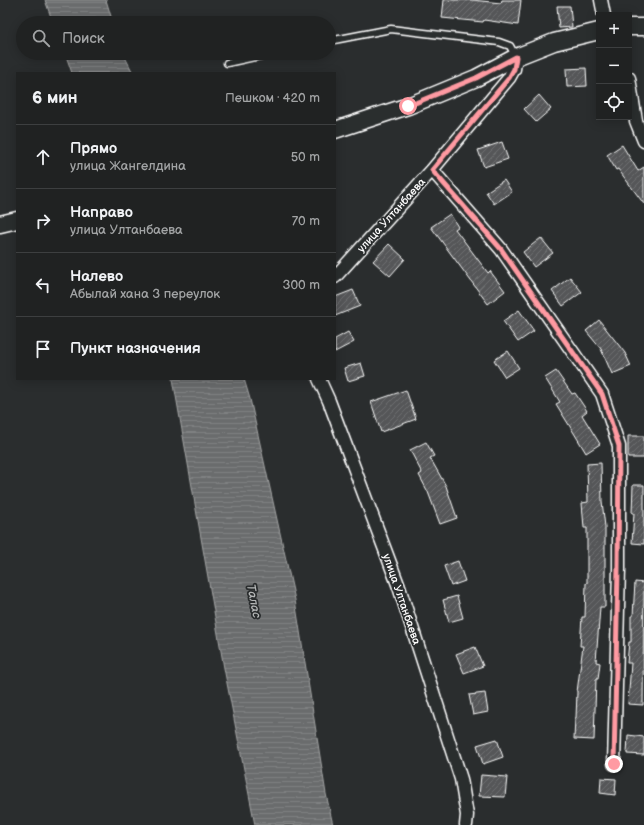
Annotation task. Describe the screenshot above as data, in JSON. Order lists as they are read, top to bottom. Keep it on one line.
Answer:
{"streets":{"street":["улица Ултанбаева"]},"water":["Талас"],"page":{"map_buttons":["+","−"],"search":"Поиск","heading":["6 мин","Пешком · 420 m"],"list":[["Прямо","улица Жангелдина","50 m"],["Направо","улица Ултанбаева","70 m"],["Налево","Абылай хана 3 переулок","300 m"],"Пункт назначения"]}}
